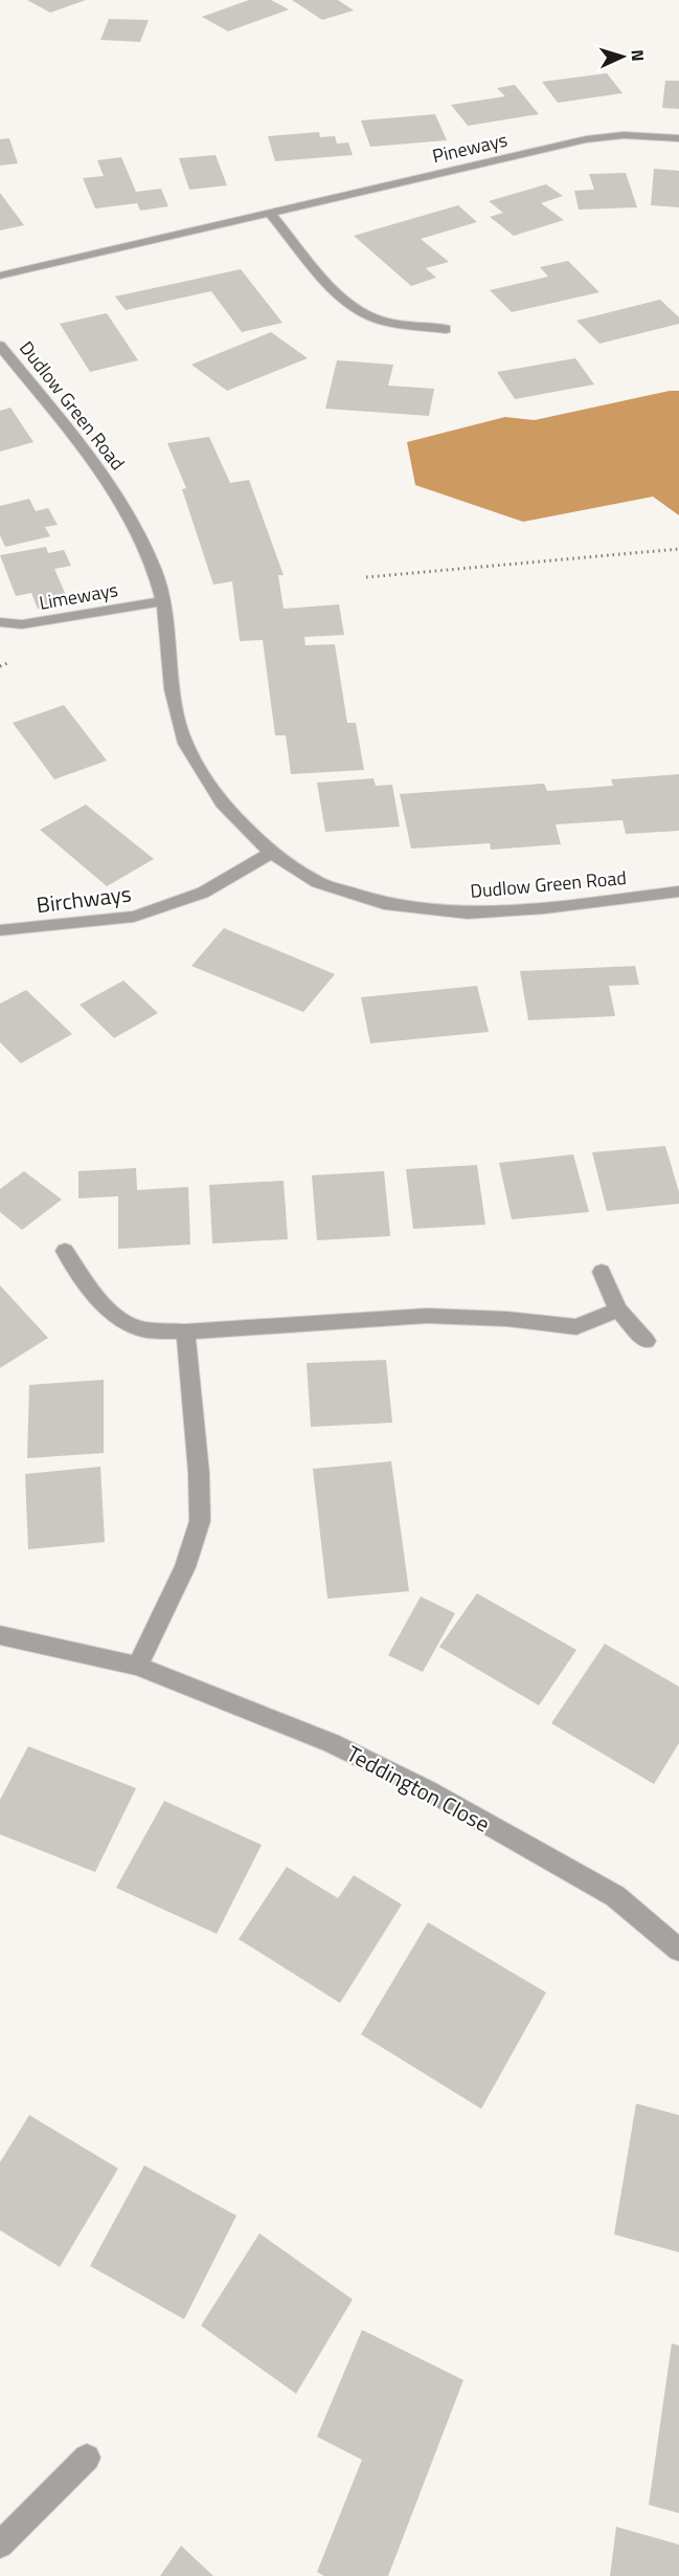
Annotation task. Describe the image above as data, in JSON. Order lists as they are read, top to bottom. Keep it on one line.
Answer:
{"streets":{"street":["Pineways","Dudlow Green Road","Limeways","Birchways","Teddington Close"]},"crossings":[["Dudlow Green Road","Limeways"],["Dudlow Green Road","Birchways"]],"north":"right"}
